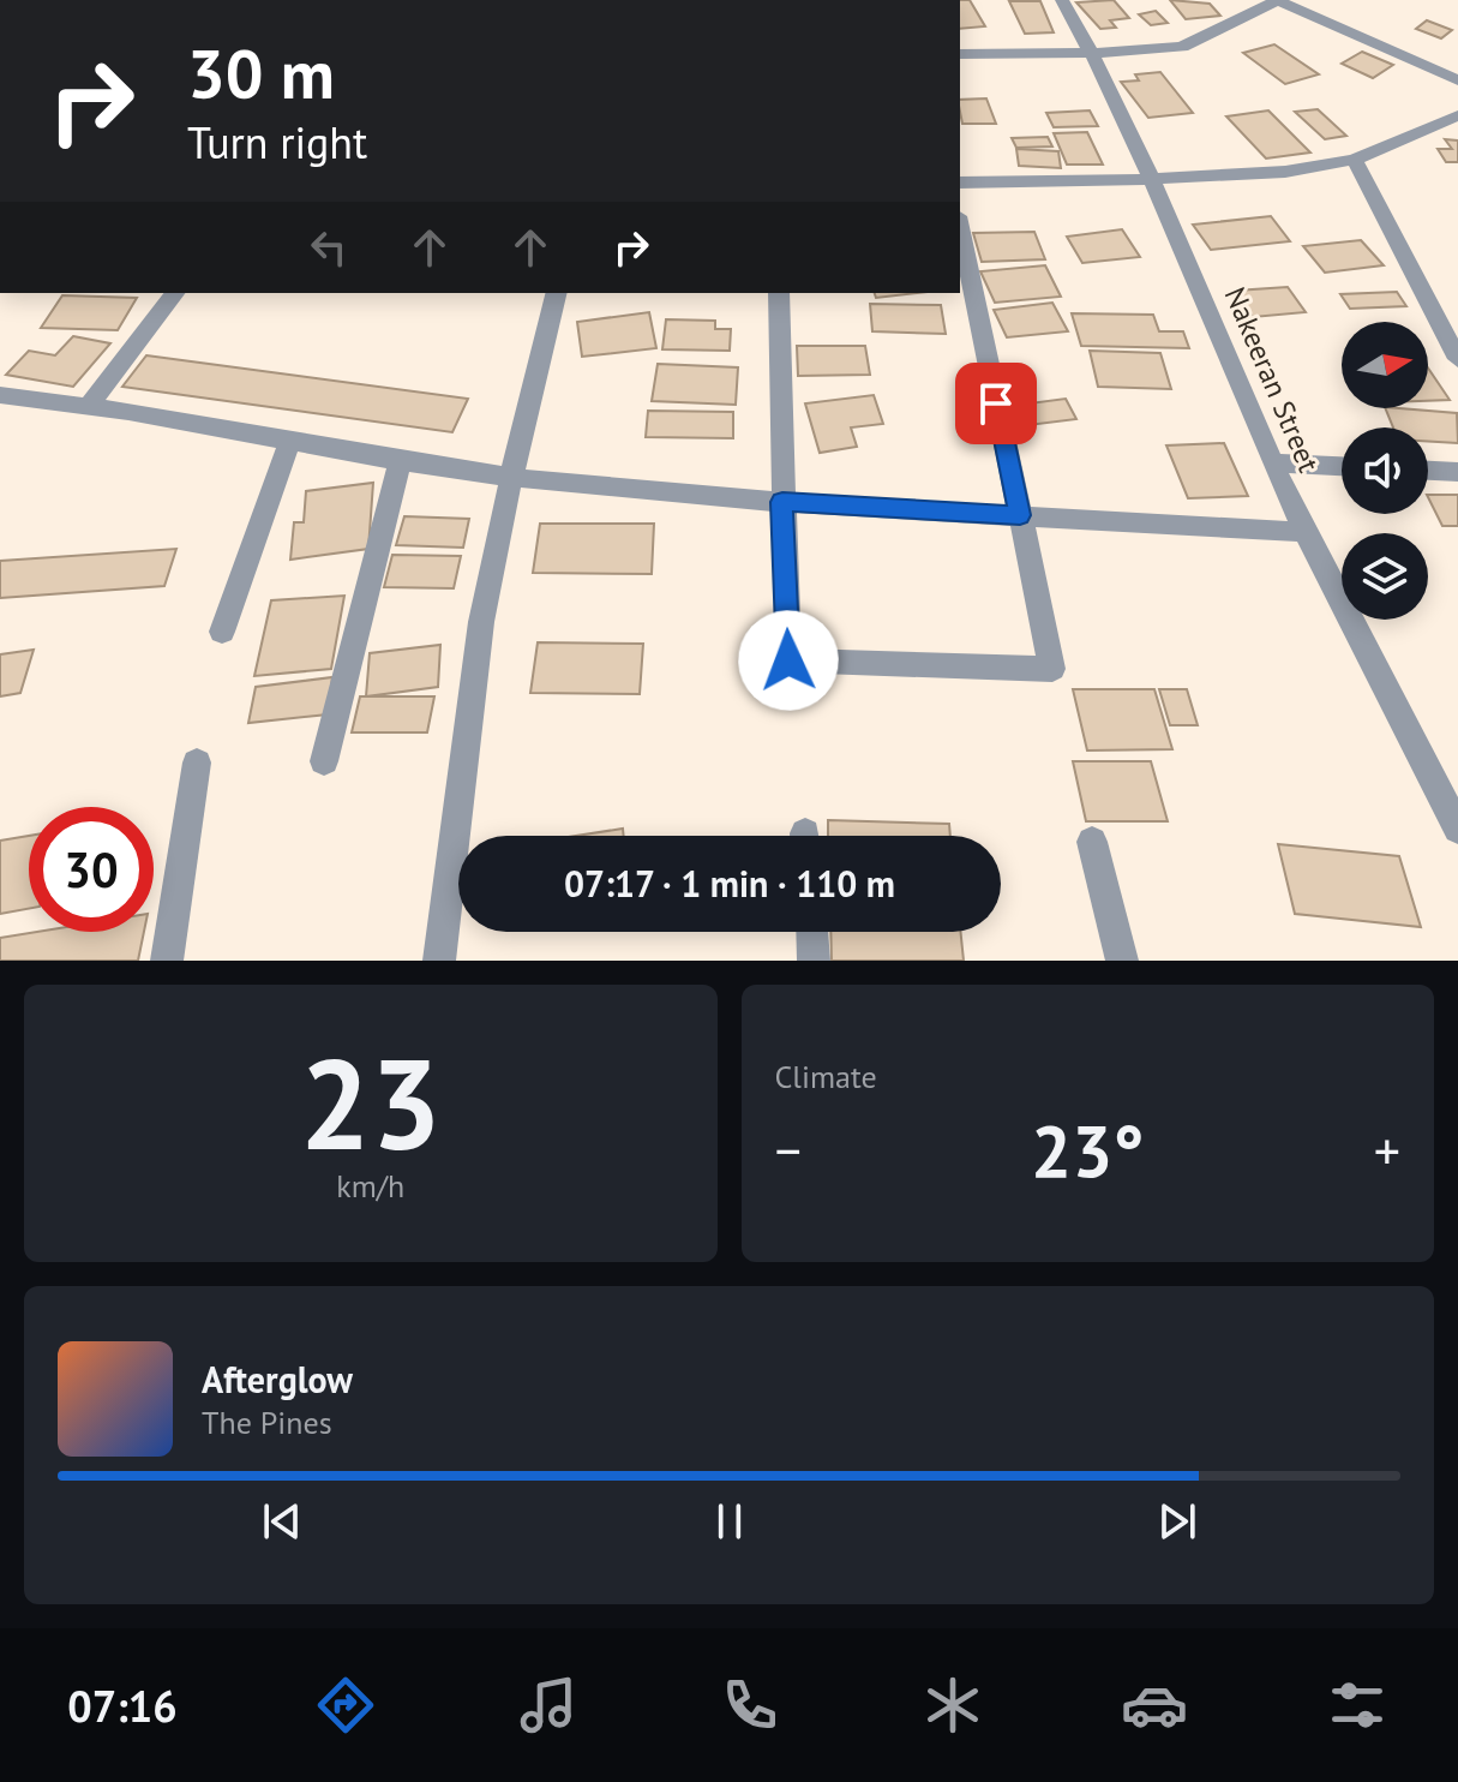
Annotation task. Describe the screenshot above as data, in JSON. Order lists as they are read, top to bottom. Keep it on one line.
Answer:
{"streets":{"street":["Nakeeran Street"]},"north":"right","page":{"turn":["30 m","Turn right"],"limit":"30","trip":"07:17 · 1 min · 110 m","tile":[["23","km/h"],"Climate"],"heat":["−","23°","+"],"song":["Afterglow","The Pines"],"tabs":"07:16"}}
